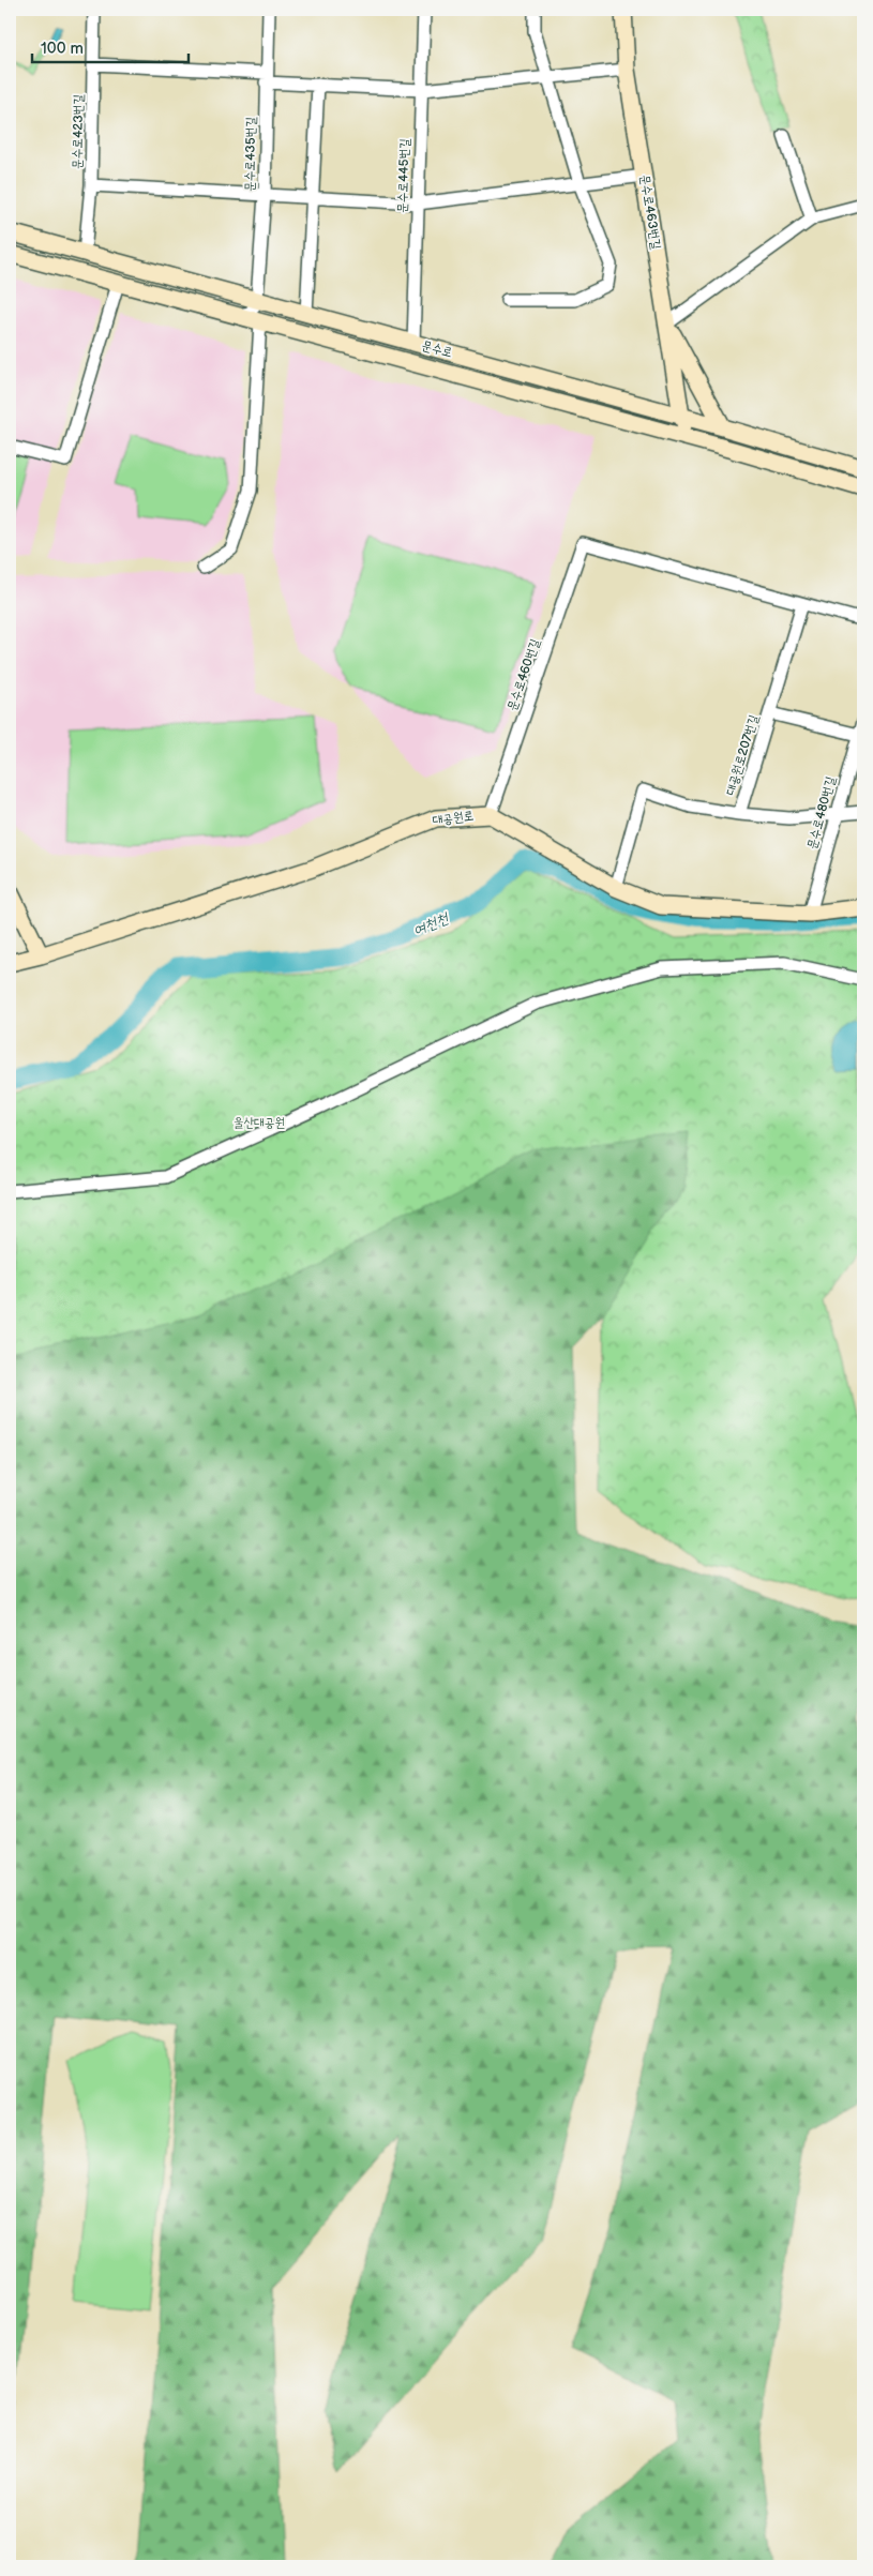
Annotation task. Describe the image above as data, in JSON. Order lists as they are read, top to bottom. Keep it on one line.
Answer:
{"streets":{"main road":["문수로463번길","문수로","대공원로"],"street":["문수로423번길","문수로435번길","문수로445번길","문수로460번길","대공원로207번길","문수로480번길"]},"crossings":[["문수로423번길","문수로"],["문수로435번길","문수로"],["문수로445번길","문수로"],["문수로463번길","문수로"],["문수로460번길","대공원로207번길"],["문수로460번길","대공원로"],["대공원로207번길","대공원로"],["문수로480번길","대공원로"]],"water":["여천천"],"parks":["울산대공원"],"scale_bar":"100 m"}
